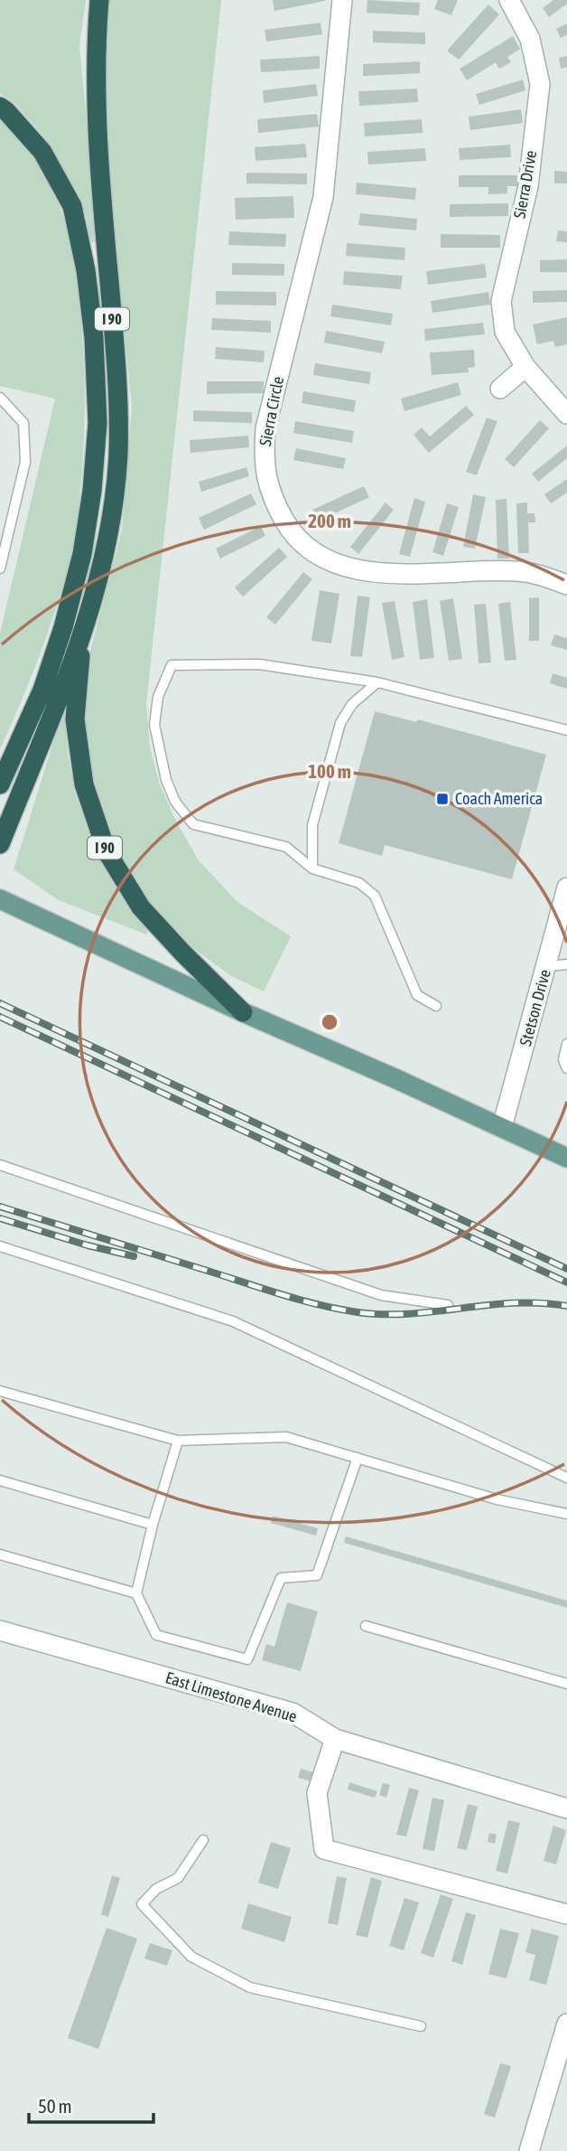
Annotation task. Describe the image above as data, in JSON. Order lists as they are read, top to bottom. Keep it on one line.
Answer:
{"streets":{"highway":["I 90"],"street":["Sierra Drive","Sierra Circle","Stetson Drive","East Limestone Avenue"]},"places":{"transit":["Coach America"]},"scale_bar":"50 m","rings":["200 m","100 m"]}
